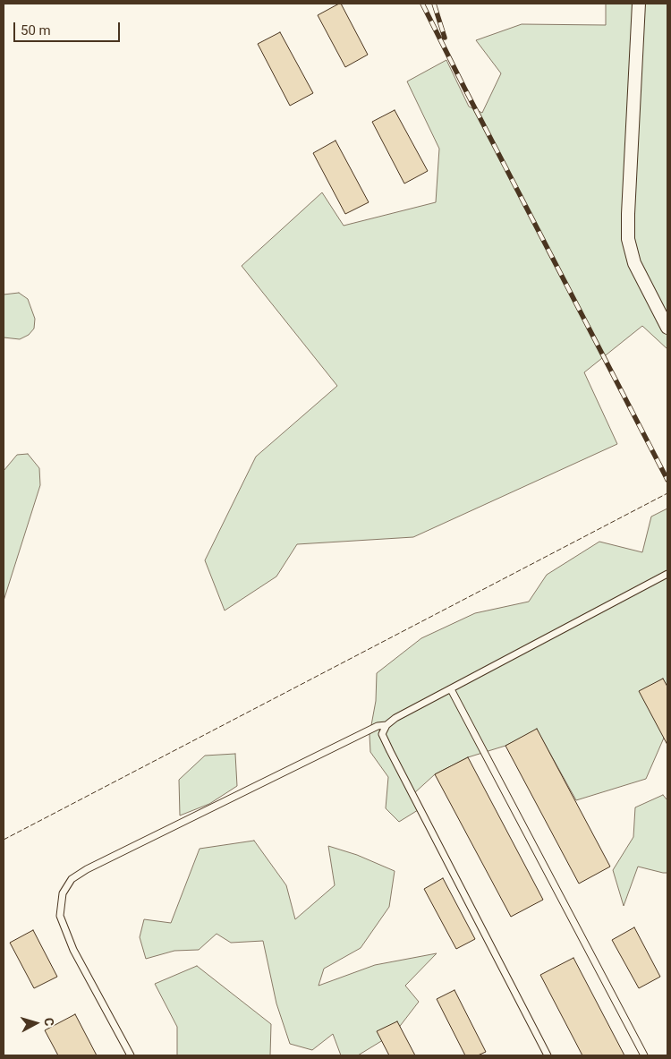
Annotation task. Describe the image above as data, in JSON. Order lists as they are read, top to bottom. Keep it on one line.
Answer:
{"scale_bar":"50 m","north":"right"}
